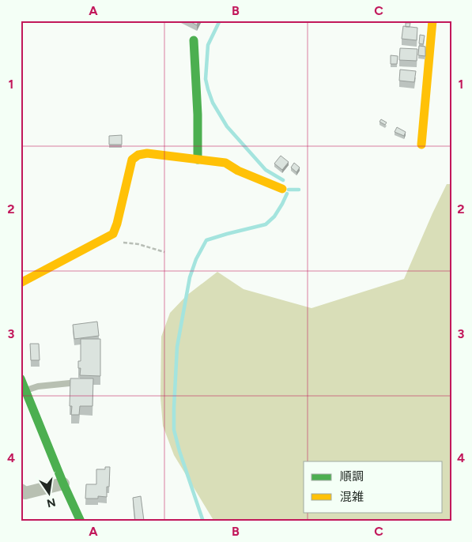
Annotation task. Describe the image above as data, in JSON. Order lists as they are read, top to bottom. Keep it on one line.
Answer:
{"legend":["順調","混雑"],"north":"bottom","grid":{"columns":["A","B","C"],"rows":["1","2","3","4"]}}
